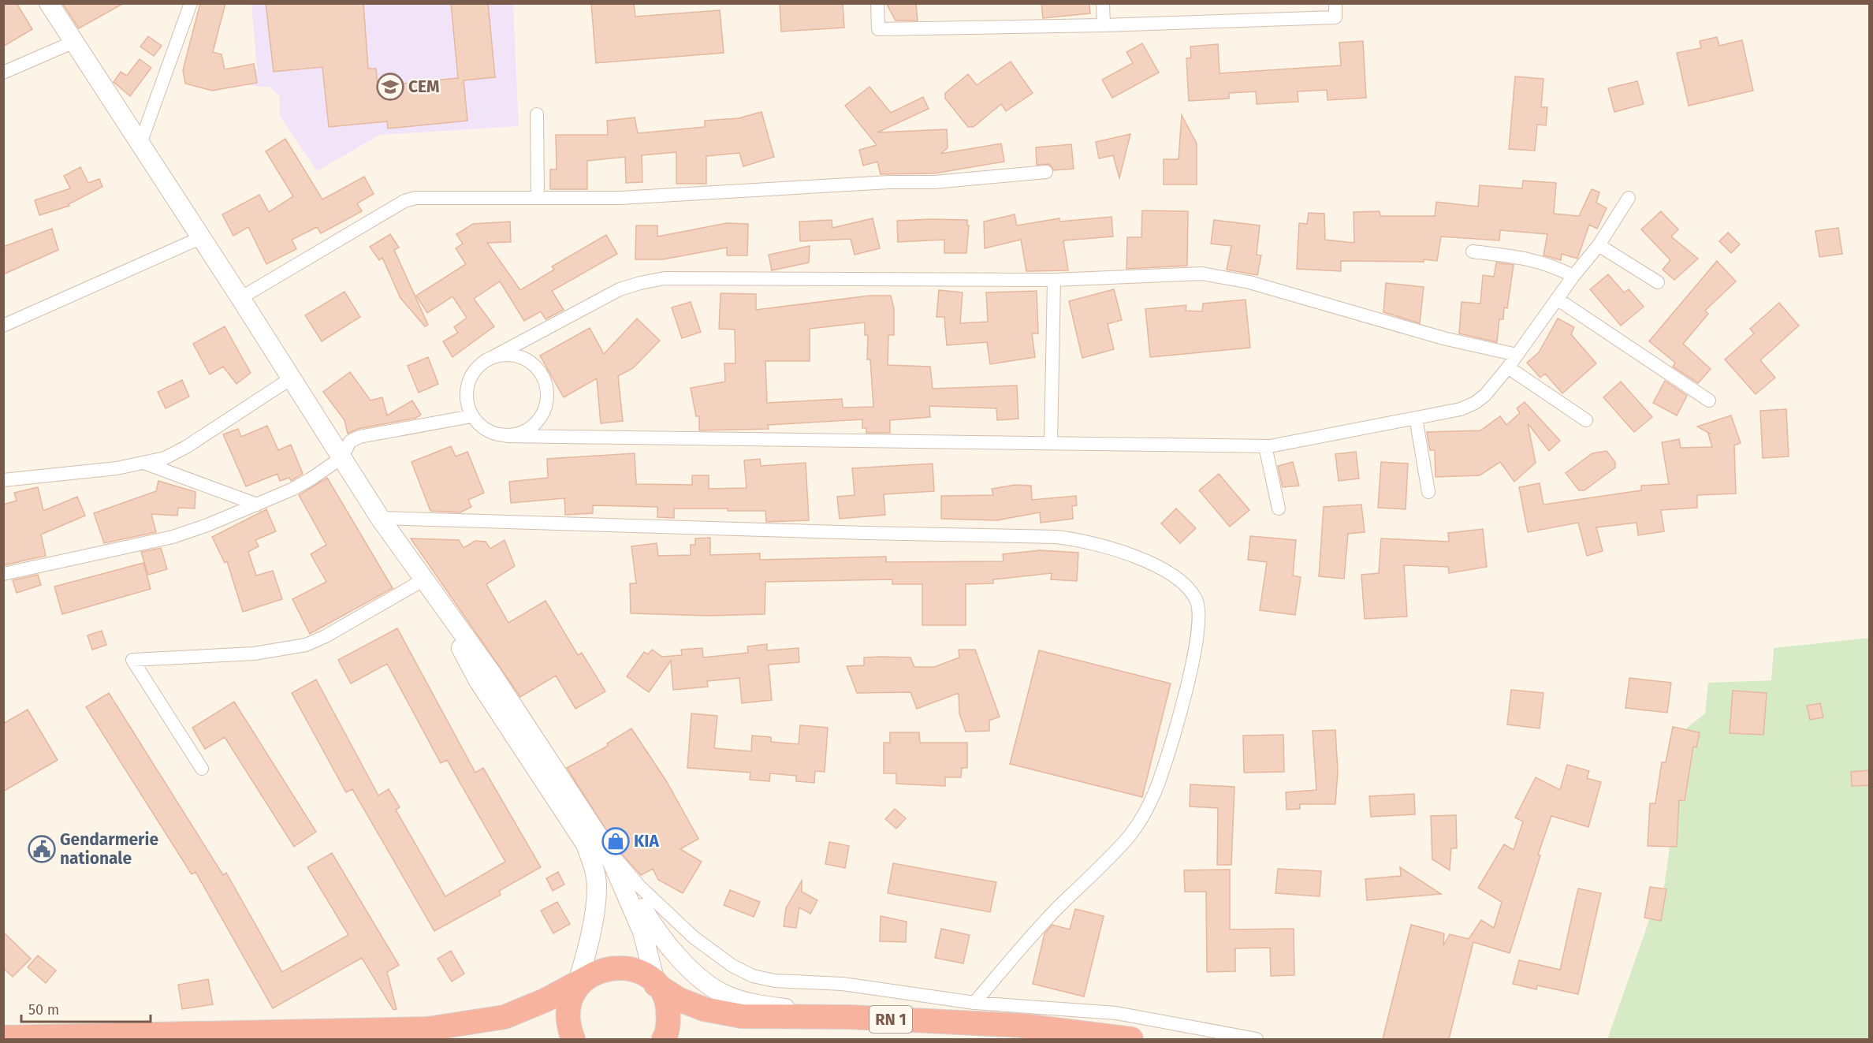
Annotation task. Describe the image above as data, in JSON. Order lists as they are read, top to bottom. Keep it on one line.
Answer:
{"streets":{"highway":["RN 1"]},"places":{"school or university":["CEM"],"shop":["KIA"],"public building":["Gendarmerie nationale"]},"scale_bar":"50 m"}
